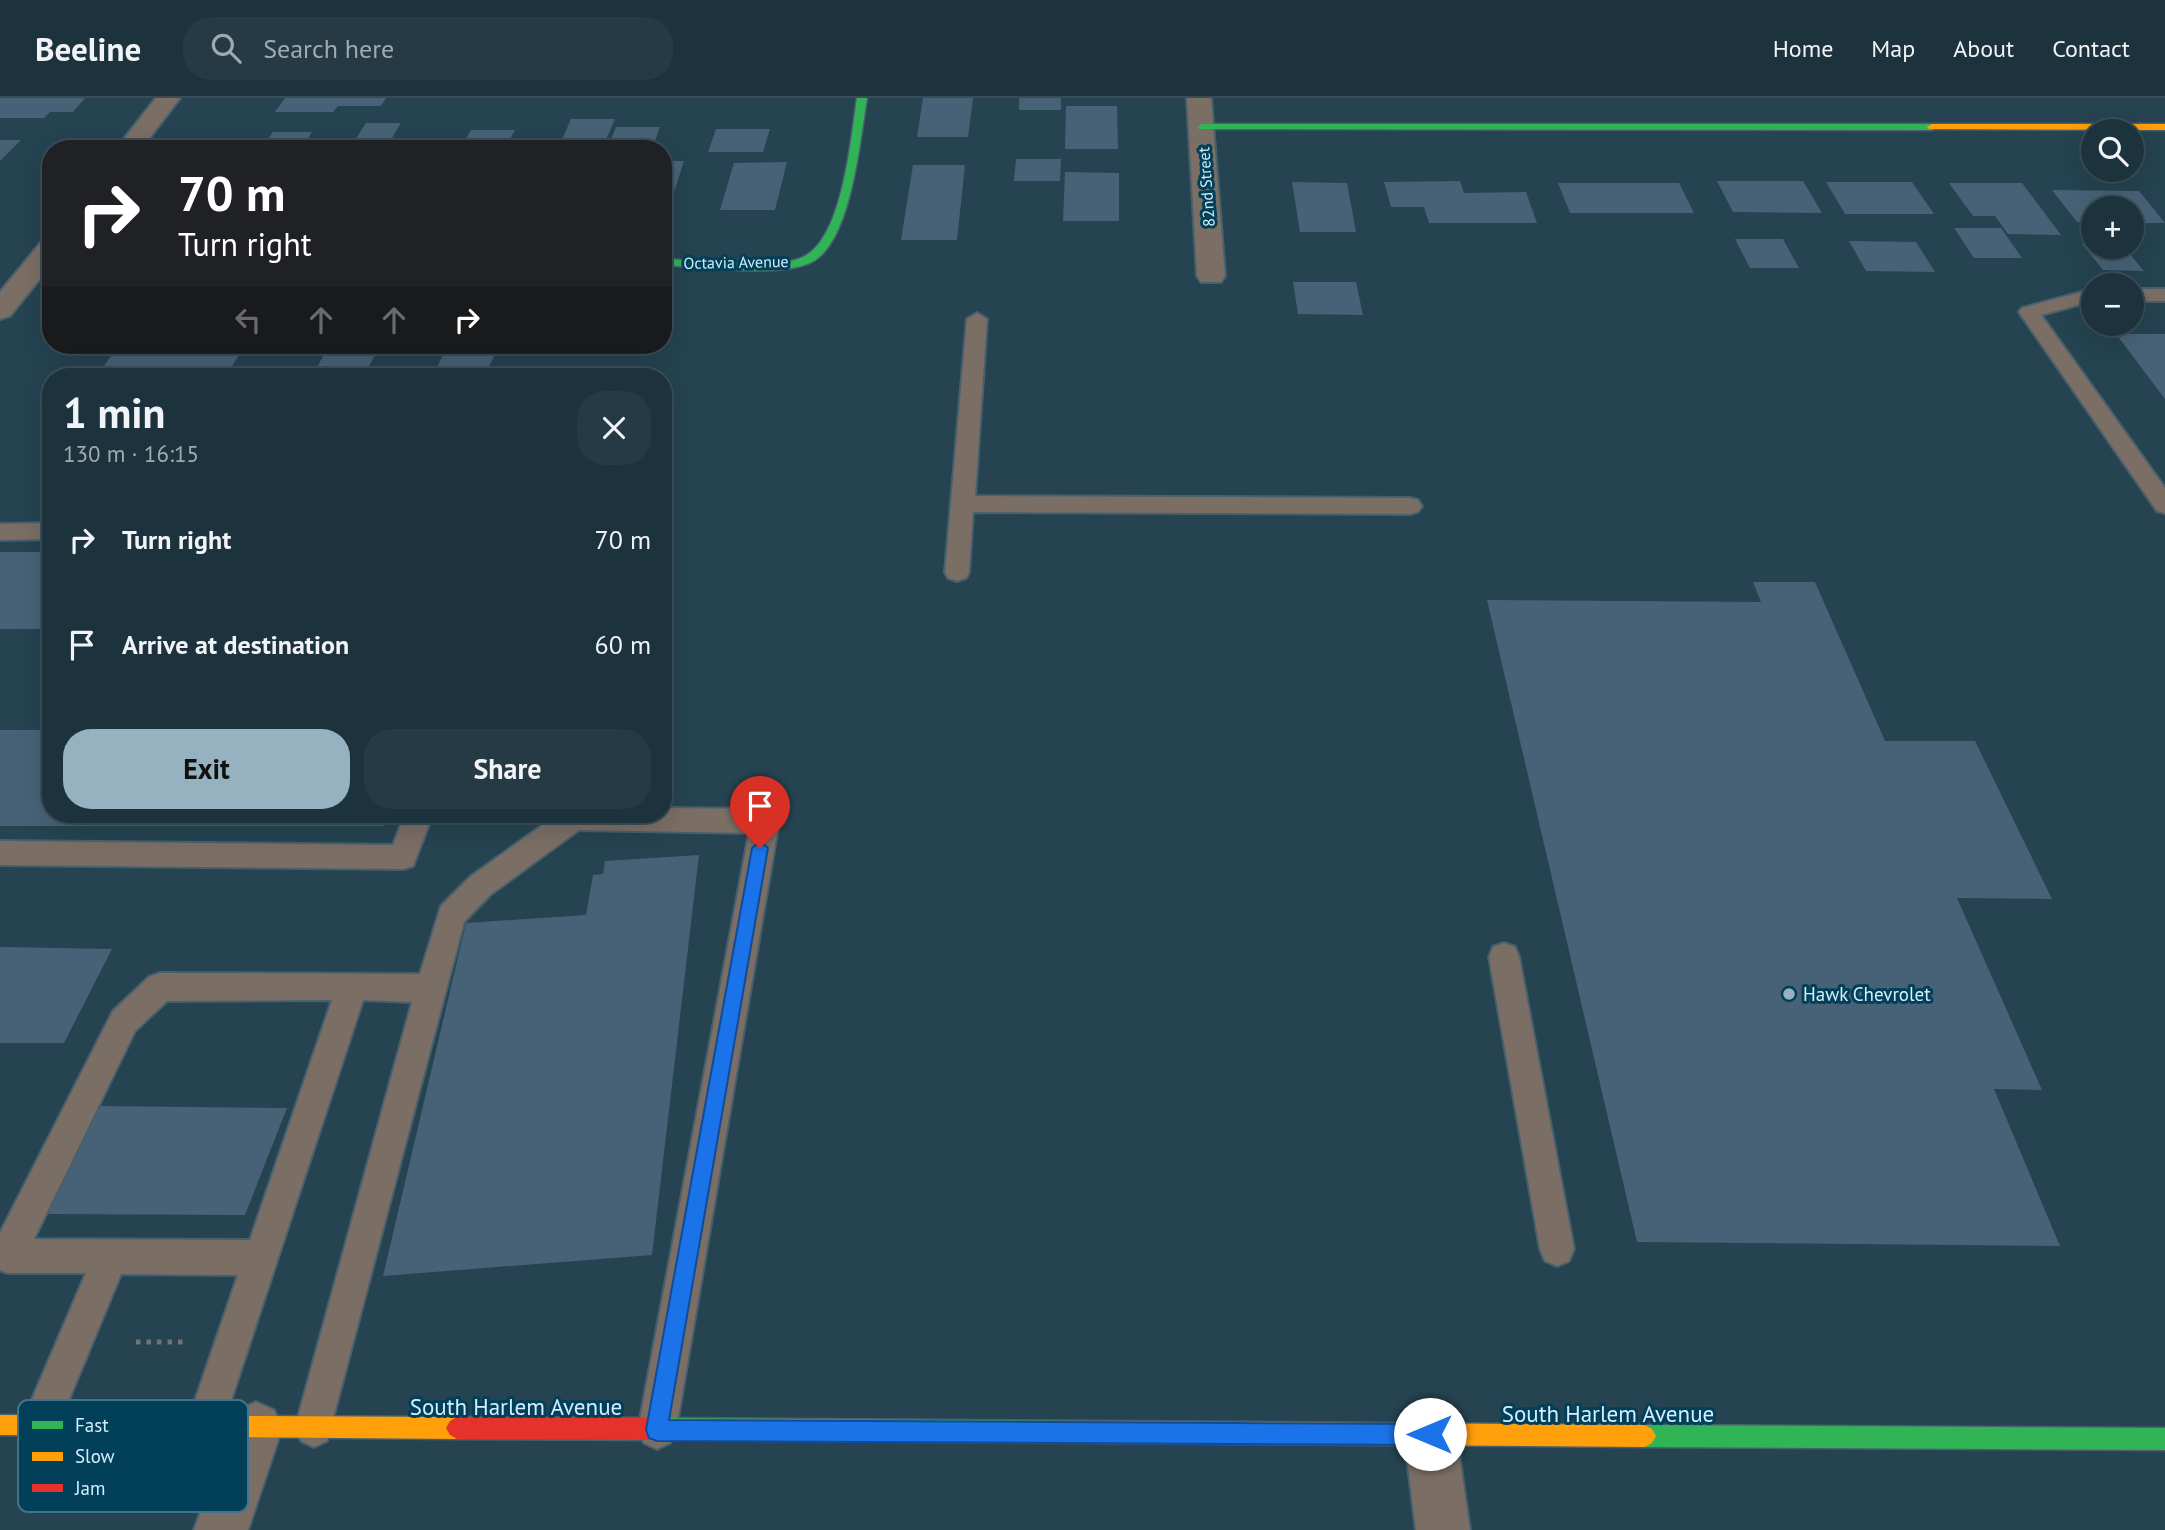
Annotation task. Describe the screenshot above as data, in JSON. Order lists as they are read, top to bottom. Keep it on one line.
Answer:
{"streets":{"street":["82nd Street","Octavia Avenue","South Harlem Avenue"]},"places":["Hawk Chevrolet"],"legend":["Fast","Slow","Jam"],"page":{"header":"Beeline","search":"Search here","nav":["Home","Map","About","Contact"],"map_buttons":["+","−"],"turn":["70 m","Turn right"],"heading":["1 min","130 m · 16:15"],"list":[{"name":"Turn right","value":"70 m"},{"name":"Arrive at destination","value":"60 m"}],"buttons":["Exit","Share"]}}
